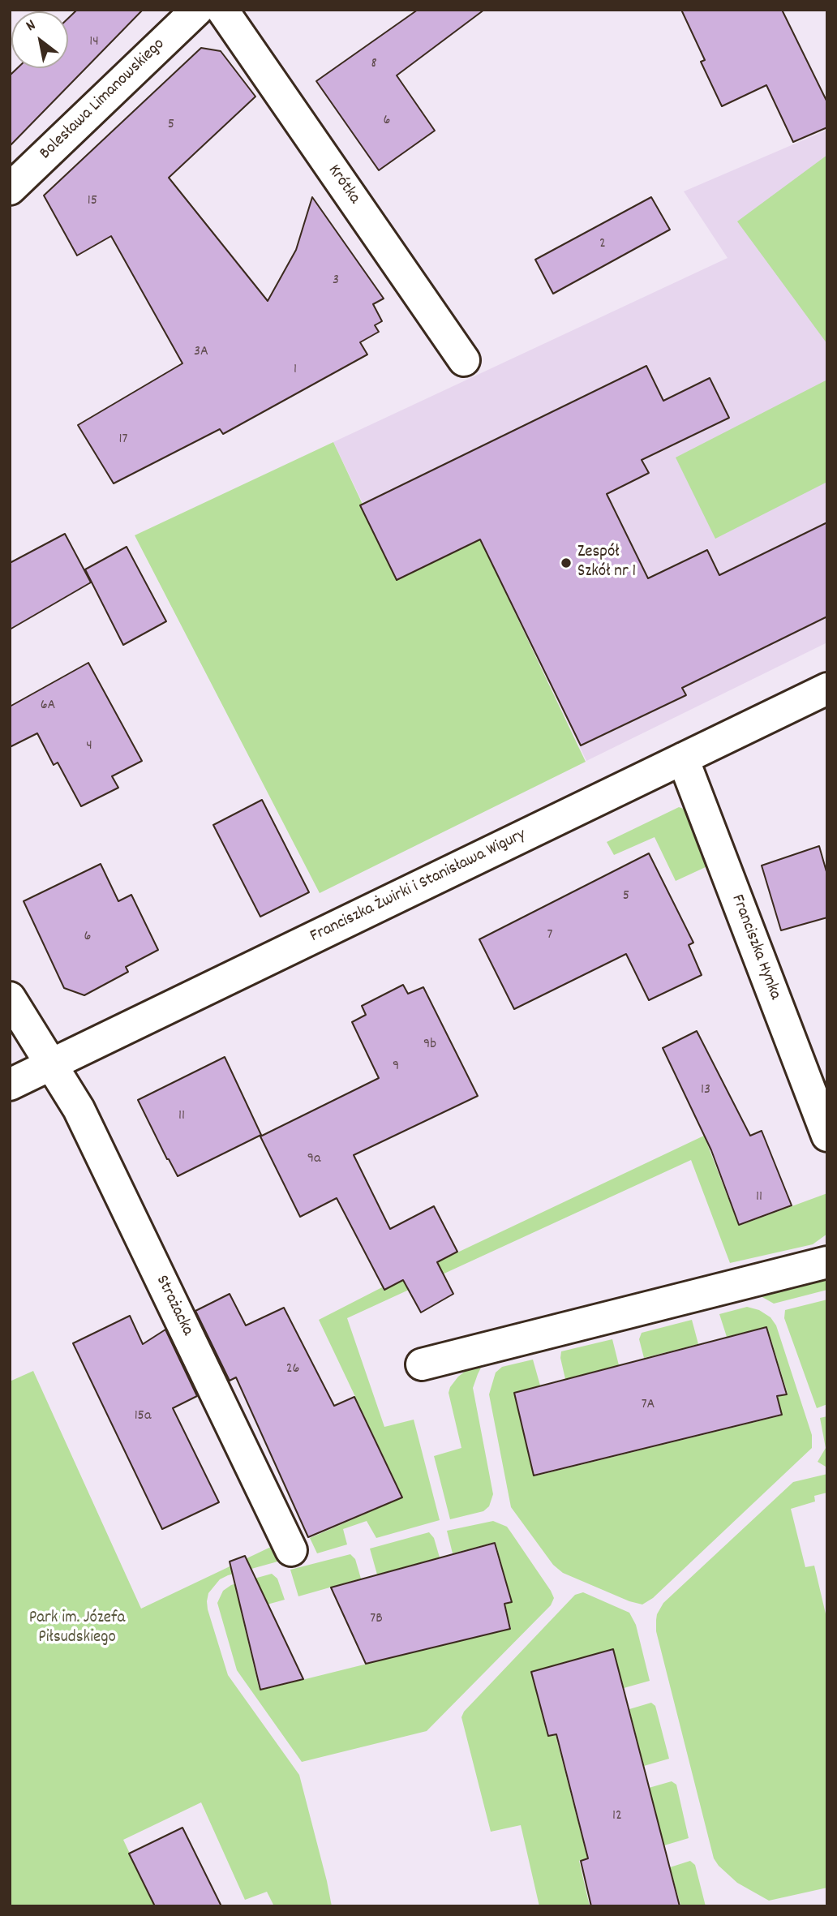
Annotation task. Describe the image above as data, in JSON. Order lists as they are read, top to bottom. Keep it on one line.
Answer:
{"streets":{"street":["Bolesława Limanowskiego","Krótka","Franciszka Żwirki i Stanisława Wigury","Franciszka Hynka","Strażacka"]},"crossings":[["Franciszka Żwirki i Stanisława Wigury","Franciszka Hynka"],["Franciszka Żwirki i Stanisława Wigury","Strażacka"]],"parks":["Park im. Józefa Piłsudskiego"],"places":["Zespół Szkół nr 1"],"house_numbers":["14","8","6","5","15","2","3","3A","1","17","6A","4","5","7","6","9b","9","13","11","9a","11","26","7A","15a","7B","12"],"north":"top left"}
